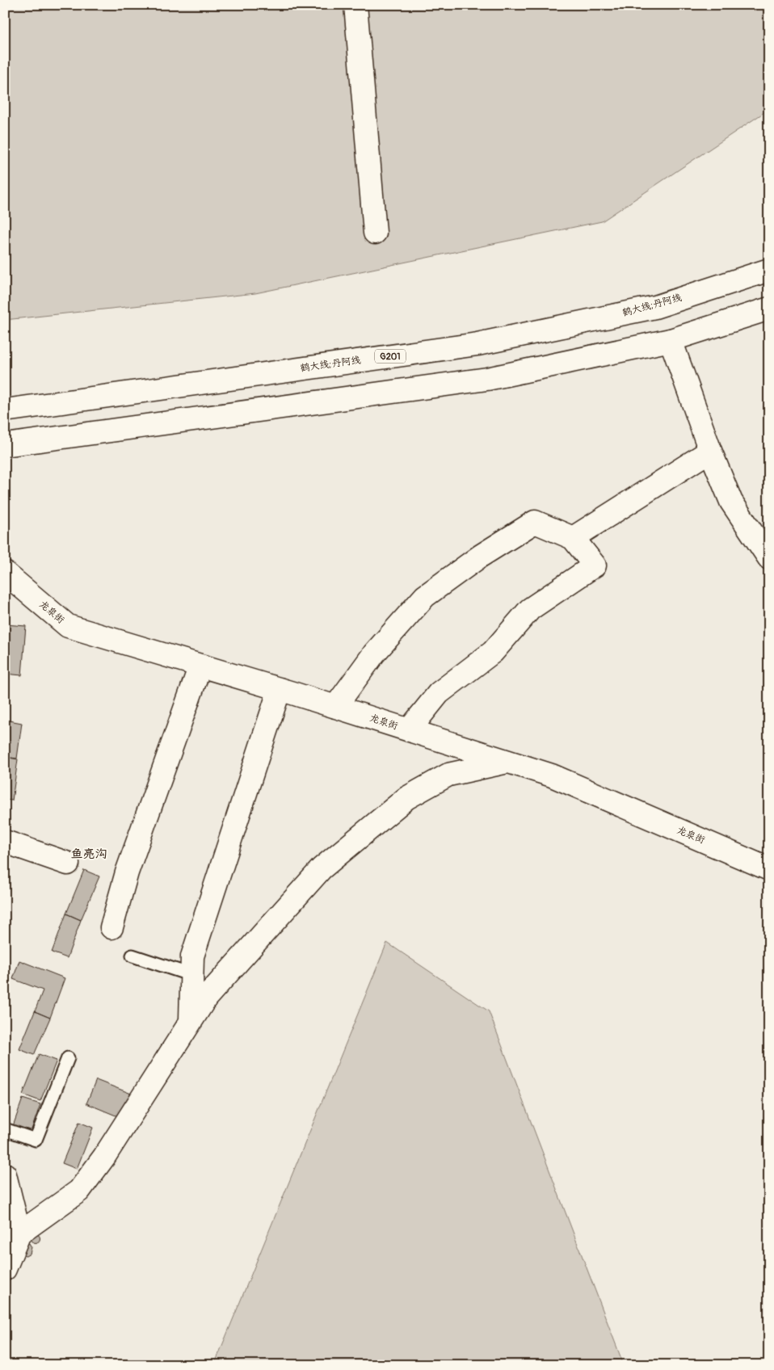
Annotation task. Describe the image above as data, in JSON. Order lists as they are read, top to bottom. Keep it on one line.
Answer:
{"streets":{"main road":["鹤大线;丹阿线","G201","龙泉街"]},"districts":["鱼亮沟"]}
